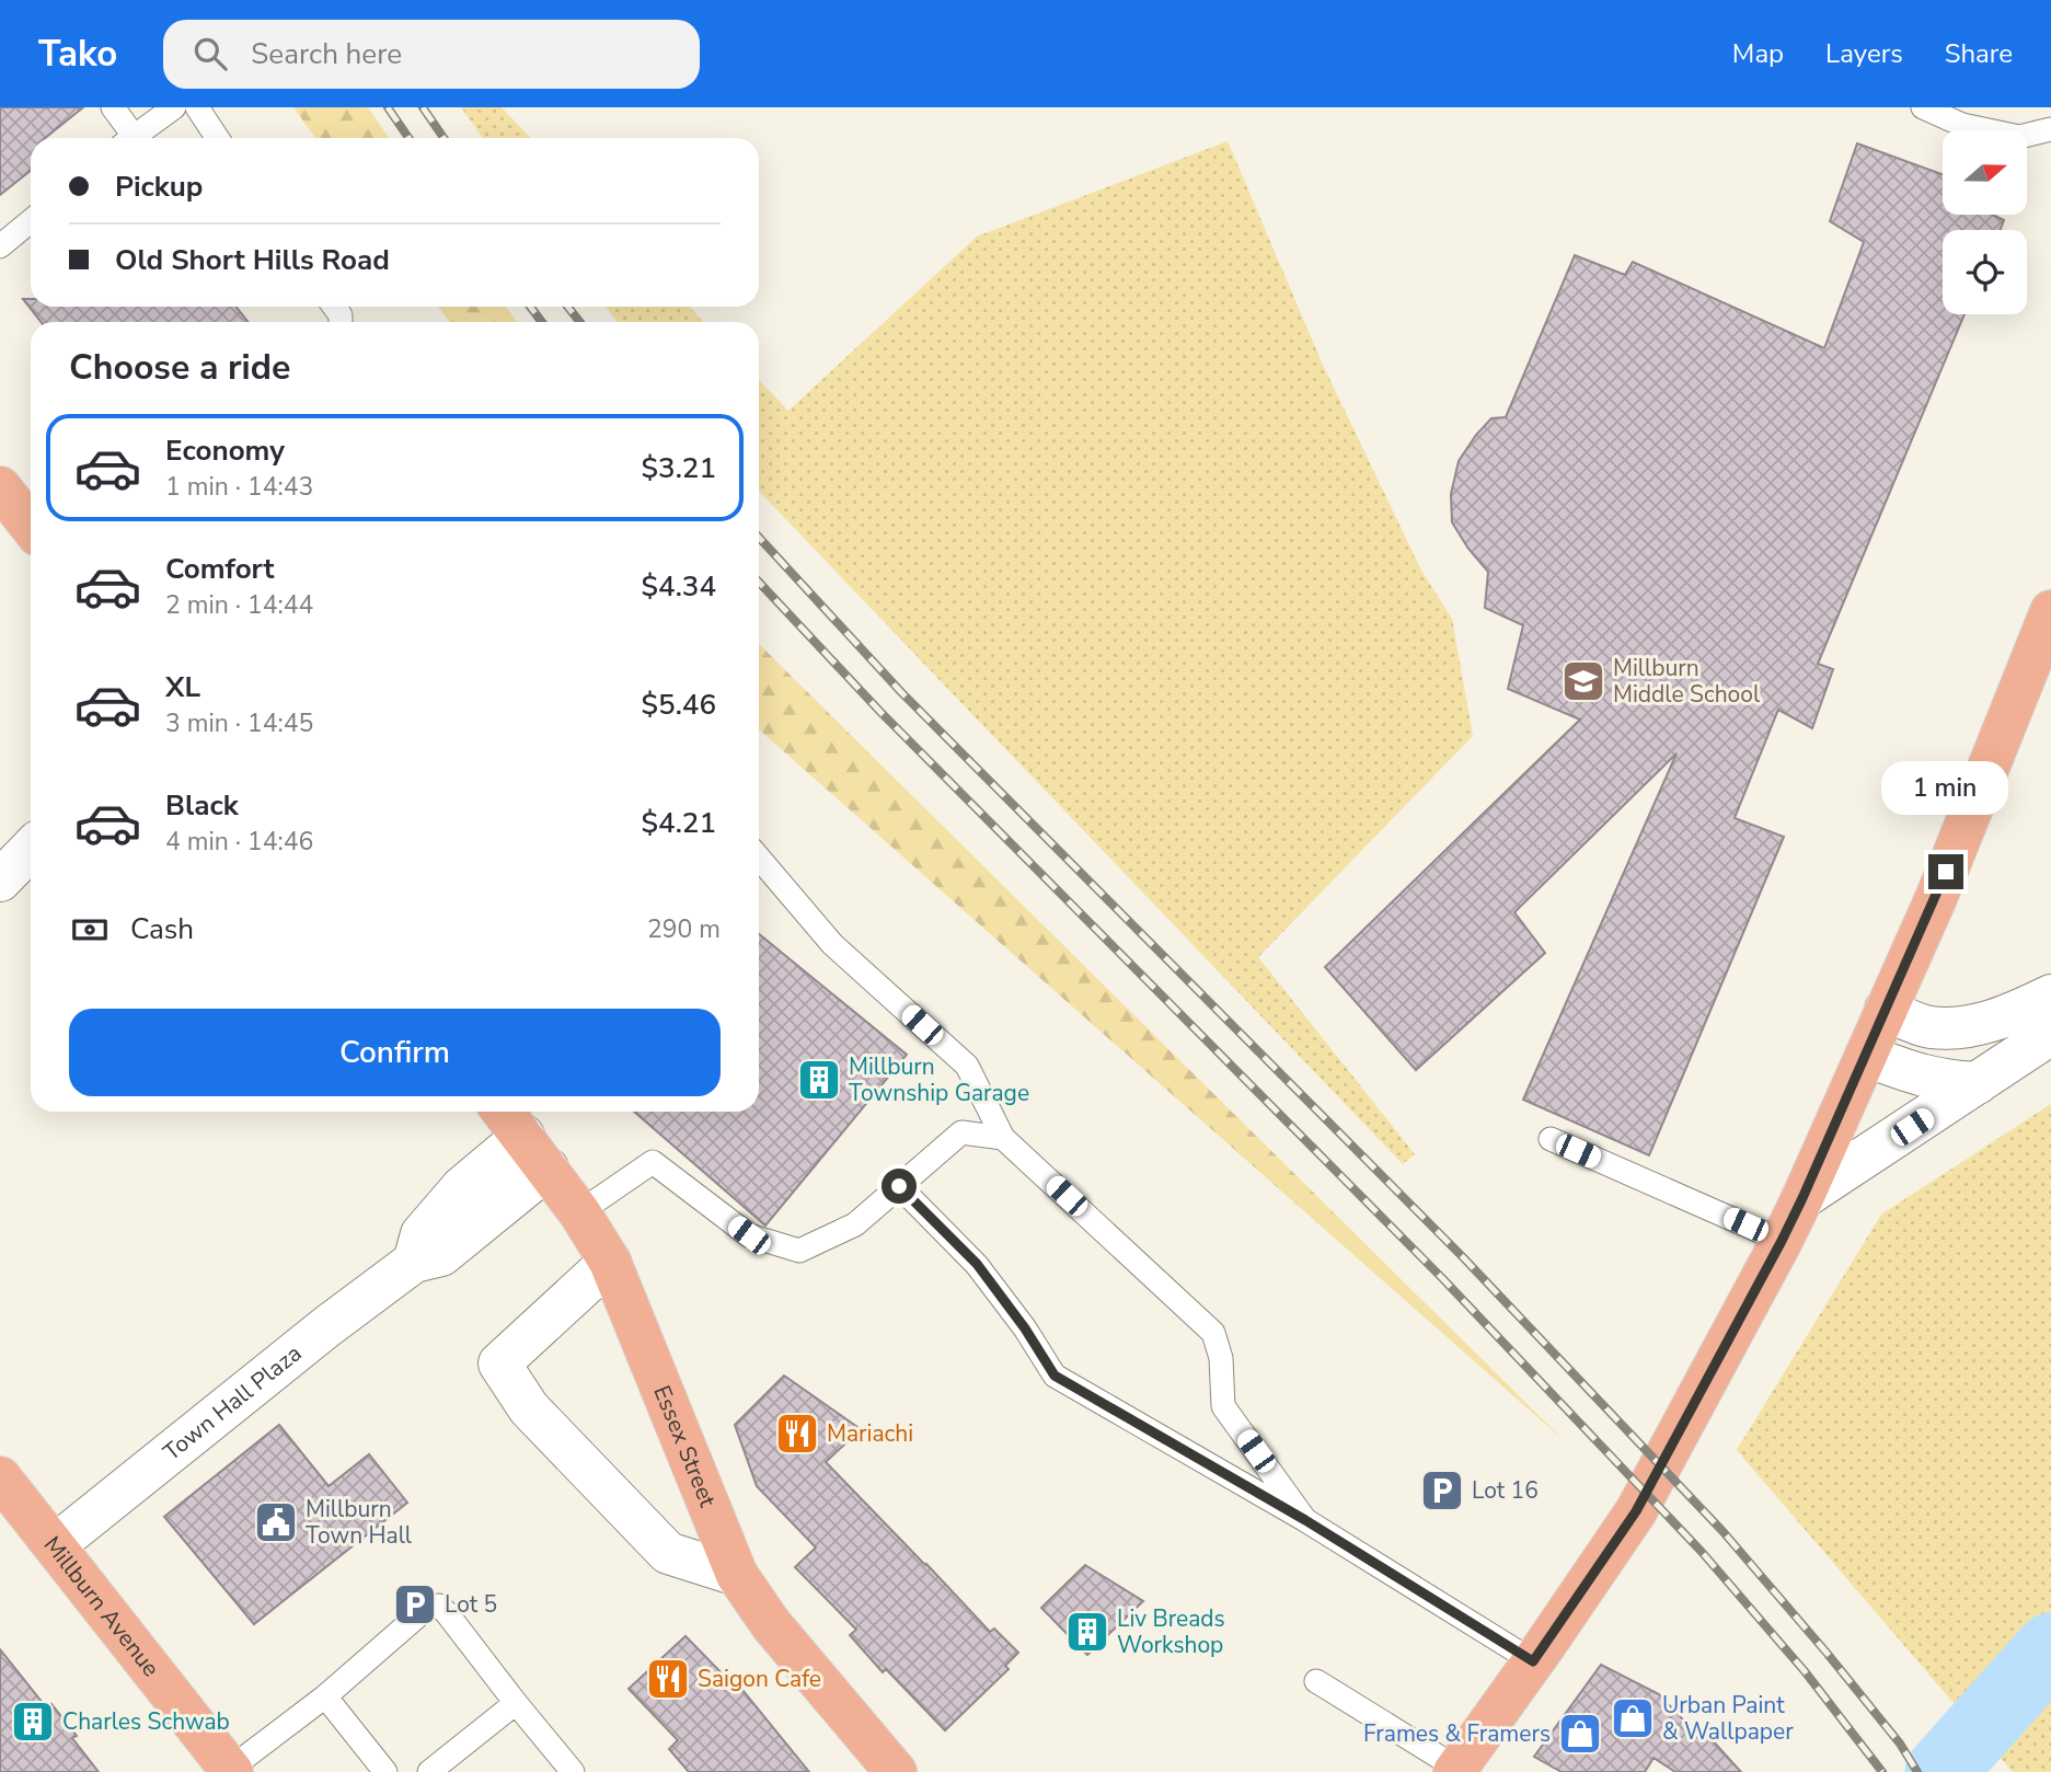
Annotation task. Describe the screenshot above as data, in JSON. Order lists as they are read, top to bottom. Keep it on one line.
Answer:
{"streets":{"main road":["Essex Street","Millburn Avenue"],"street":["Town Hall Plaza"]},"crossings":[["Town Hall Plaza","Essex Street"],["Town Hall Plaza","Millburn Avenue"]],"places":{"school or university":["Millburn Middle School"],"building":["Millburn Township Garage","Liv Breads Workshop","Charles Schwab"],"restaurant":["Mariachi","Saigon Cafe"],"parking":["Lot 16","Lot 5"],"public building":["Millburn Town Hall"],"shop":["Urban Paint & Wallpaper","Frames & Framers"]},"north":"right","page":{"header":"Tako","search":"Search here","nav":["Map","Layers","Share"],"banner":["Pickup","Old Short Hills Road"],"heading":"Choose a ride","list":[{"name":"Economy","note":"1 min · 14:43","value":"$3.21"},{"name":"Comfort","note":"2 min · 14:44","value":"$4.34"},{"name":"XL","note":"3 min · 14:45","value":"$5.46"},{"name":"Black","note":"4 min · 14:46","value":"$4.21"}],"bubble":"1 min","pay":["Cash","290 m"],"buttons":"Confirm"}}
